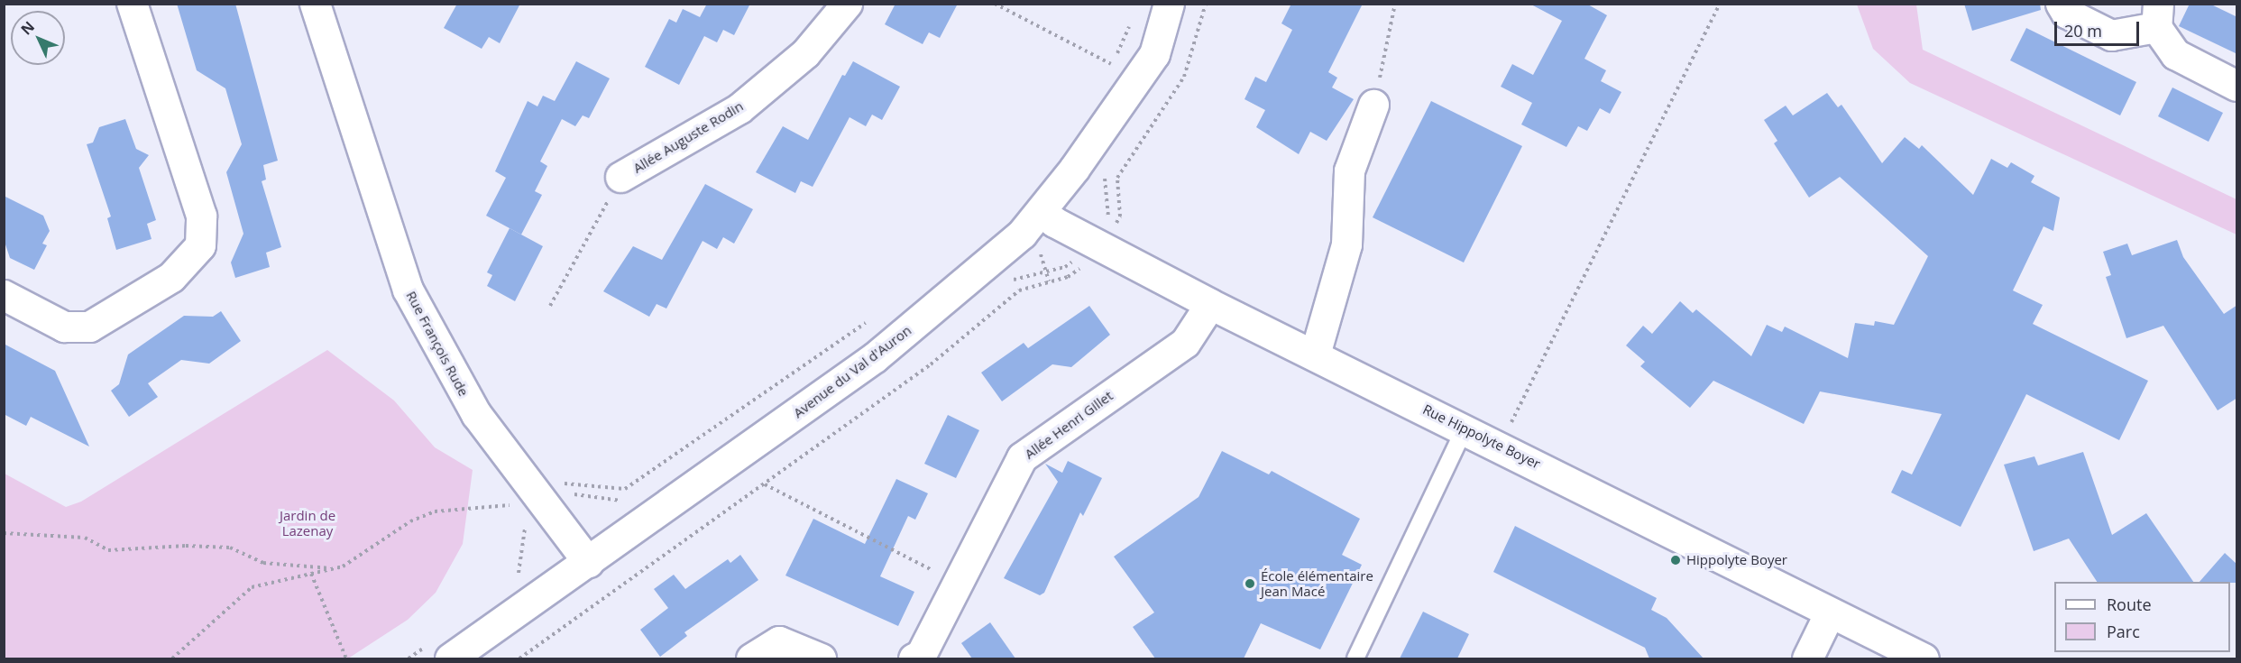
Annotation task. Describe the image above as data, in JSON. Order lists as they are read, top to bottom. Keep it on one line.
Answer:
{"streets":{"street":["Allée Auguste Rodin","Rue François Rude","Avenue du Val d'Auron","Allée Henri Gillet","Rue Hippolyte Boyer"]},"crossings":[["Rue François Rude","Avenue du Val d'Auron"],["Avenue du Val d'Auron","Rue Hippolyte Boyer"],["Allée Henri Gillet","Rue Hippolyte Boyer"]],"parks":["Jardin de Lazenay"],"places":["Hippolyte Boyer","École élémentaire Jean Macé"],"legend":["Route","Parc"],"scale_bar":"20 m","north":"top left"}
